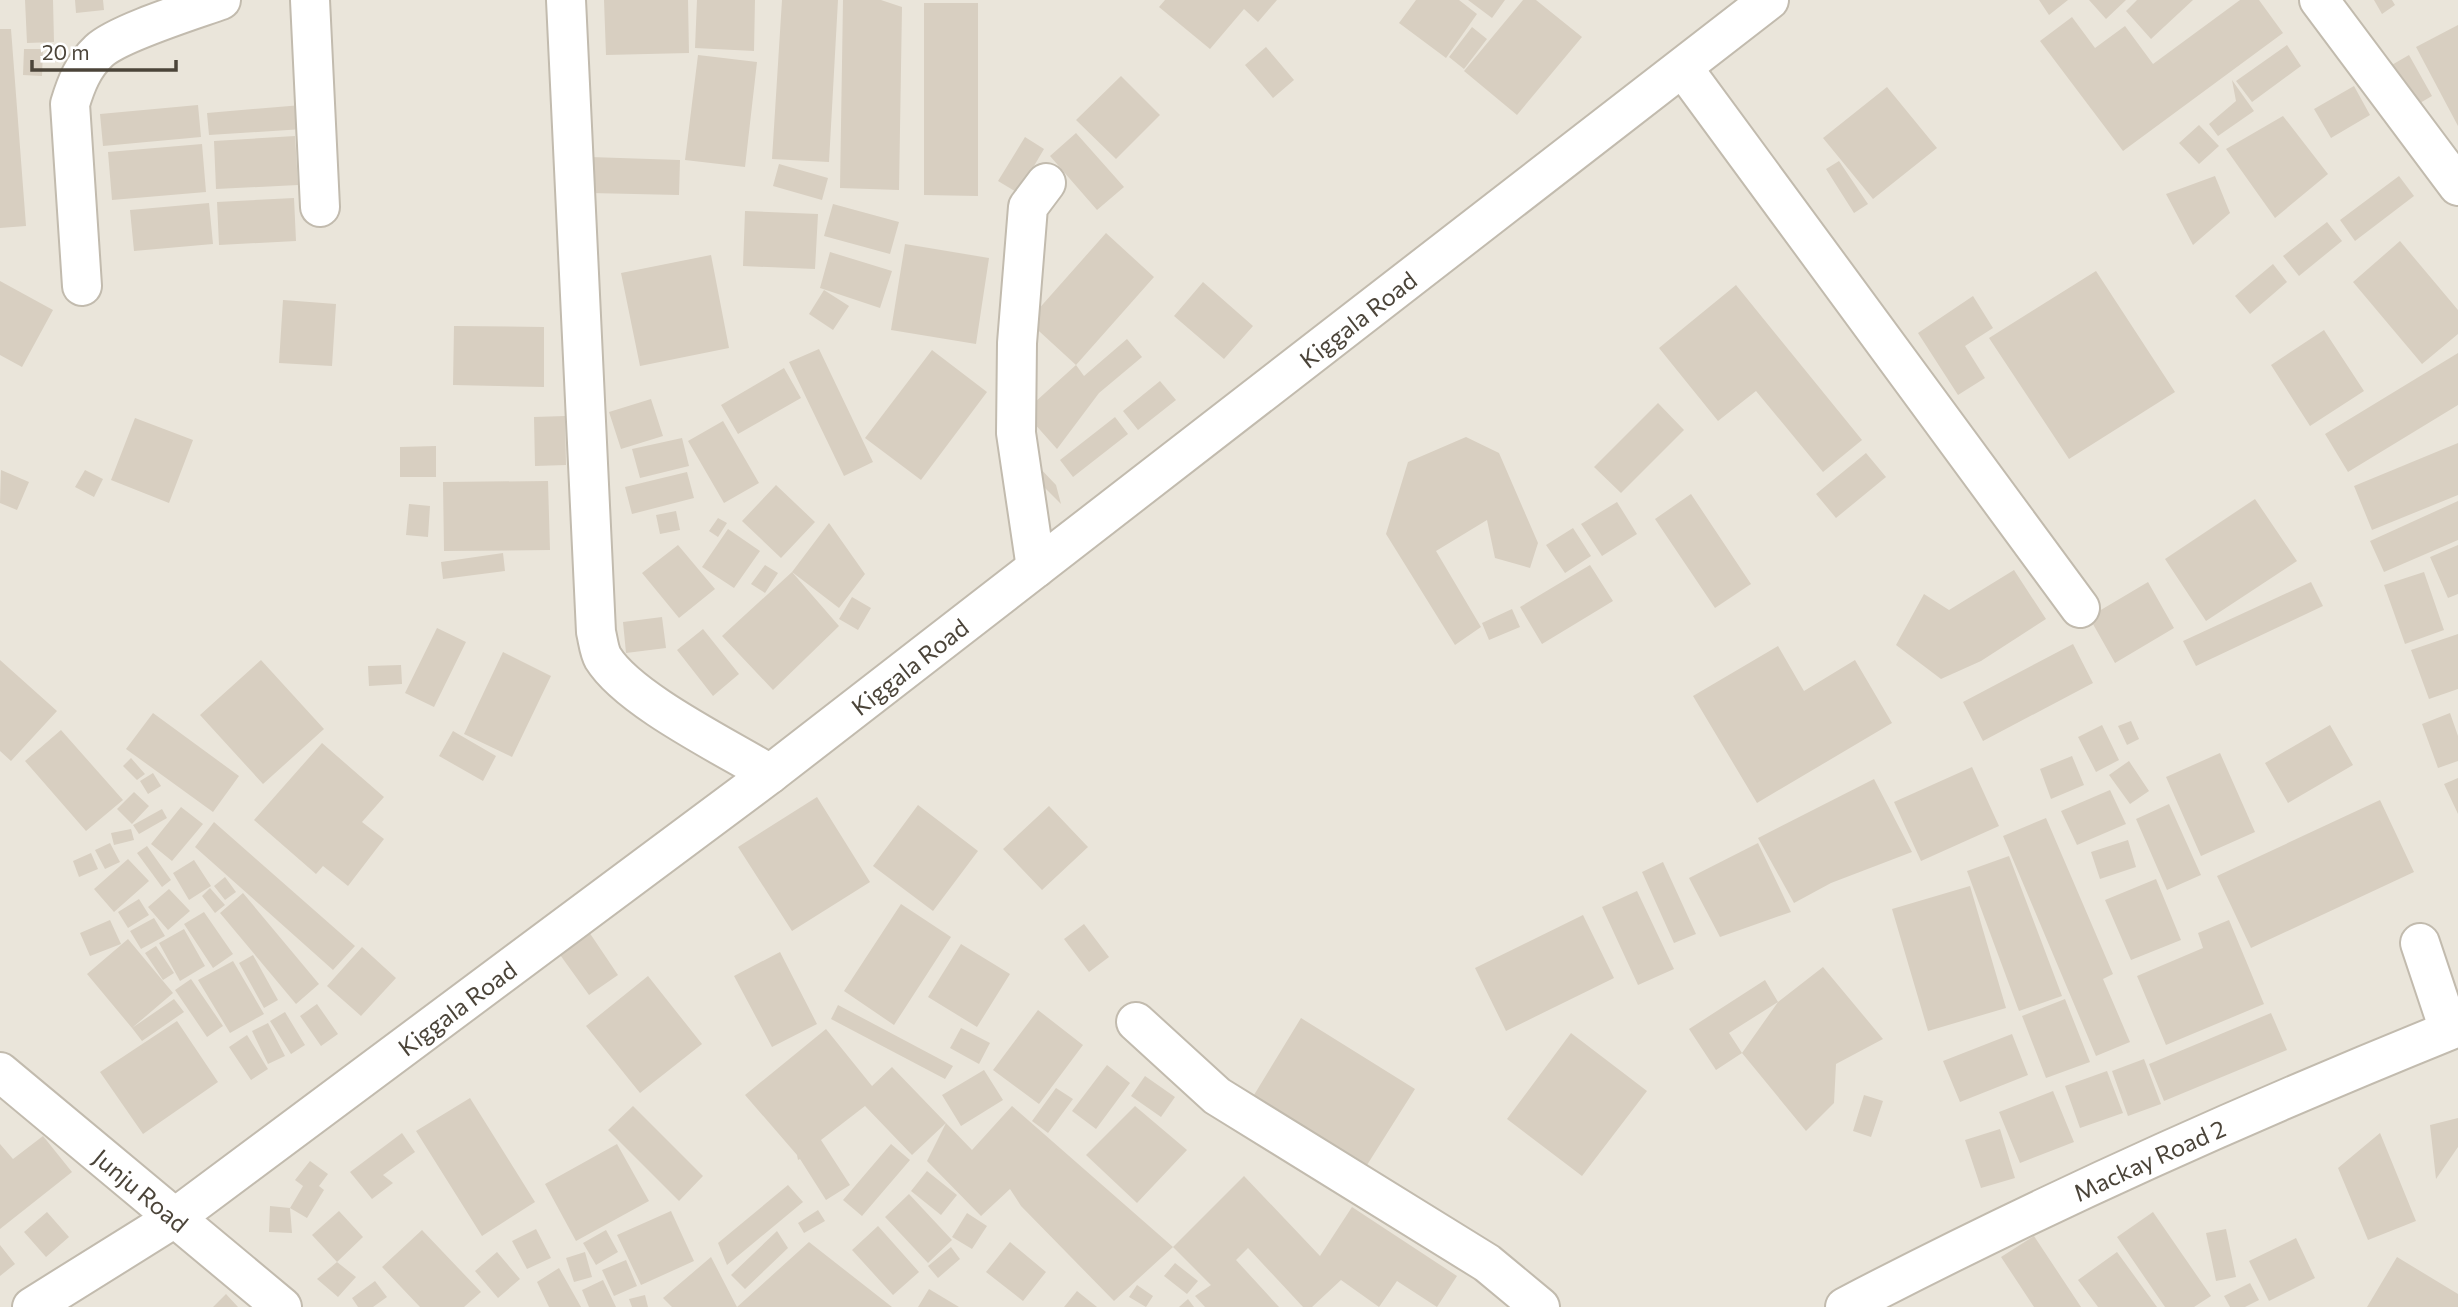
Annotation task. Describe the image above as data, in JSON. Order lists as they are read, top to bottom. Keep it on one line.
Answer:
{"streets":{"street":["Kiggala Road","Mackay Road 2","Junju Road"]},"crossings":[["Kiggala Road","Junju Road"]],"scale_bar":"20 m"}
